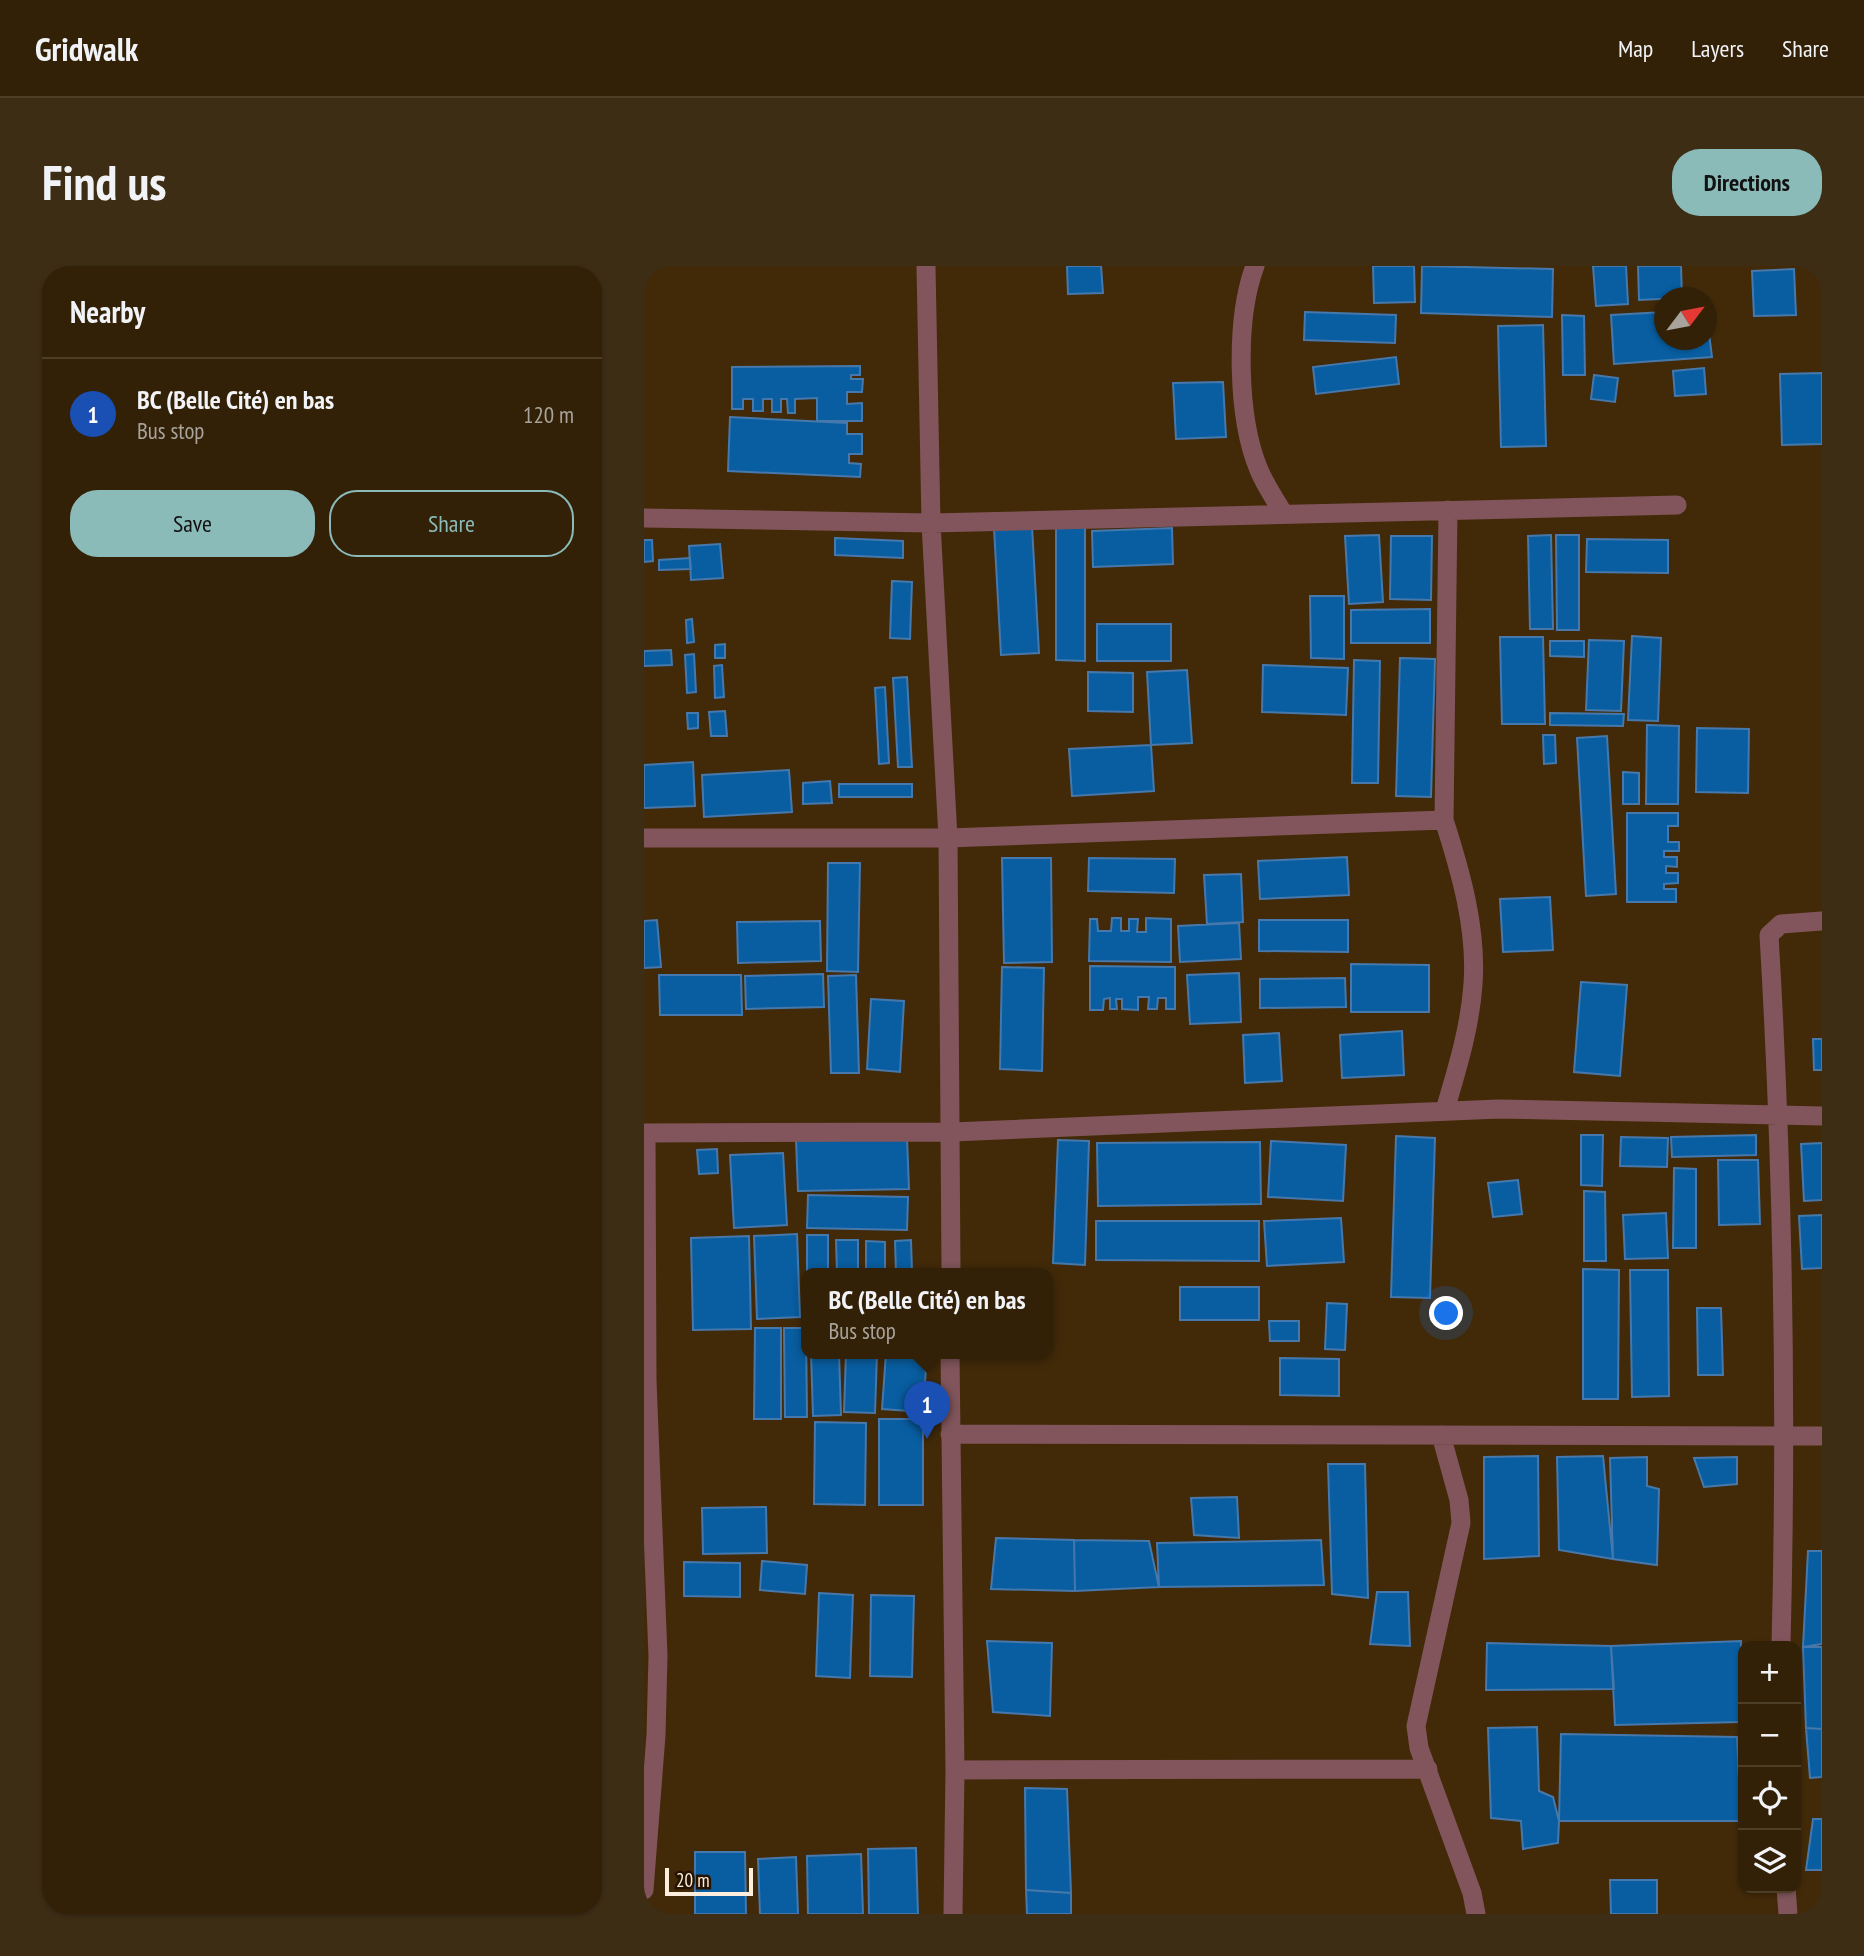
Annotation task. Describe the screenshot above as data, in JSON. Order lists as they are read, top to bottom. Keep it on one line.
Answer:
{"scale_bar":"20 m","north":"top right","page":{"header":"Gridwalk","nav":["Map","Layers","Share"],"buttons":["Directions",["Save","Share"]],"title":"Find us","heading":"Nearby","list":[{"mark":"1","name":"BC (Belle Cité) en bas","note":"Bus stop","value":"120 m"}],"popup":["BC (Belle Cité) en bas","Bus stop"],"pins":"1","map_buttons":["+","−"],"scale":"20 m"}}
